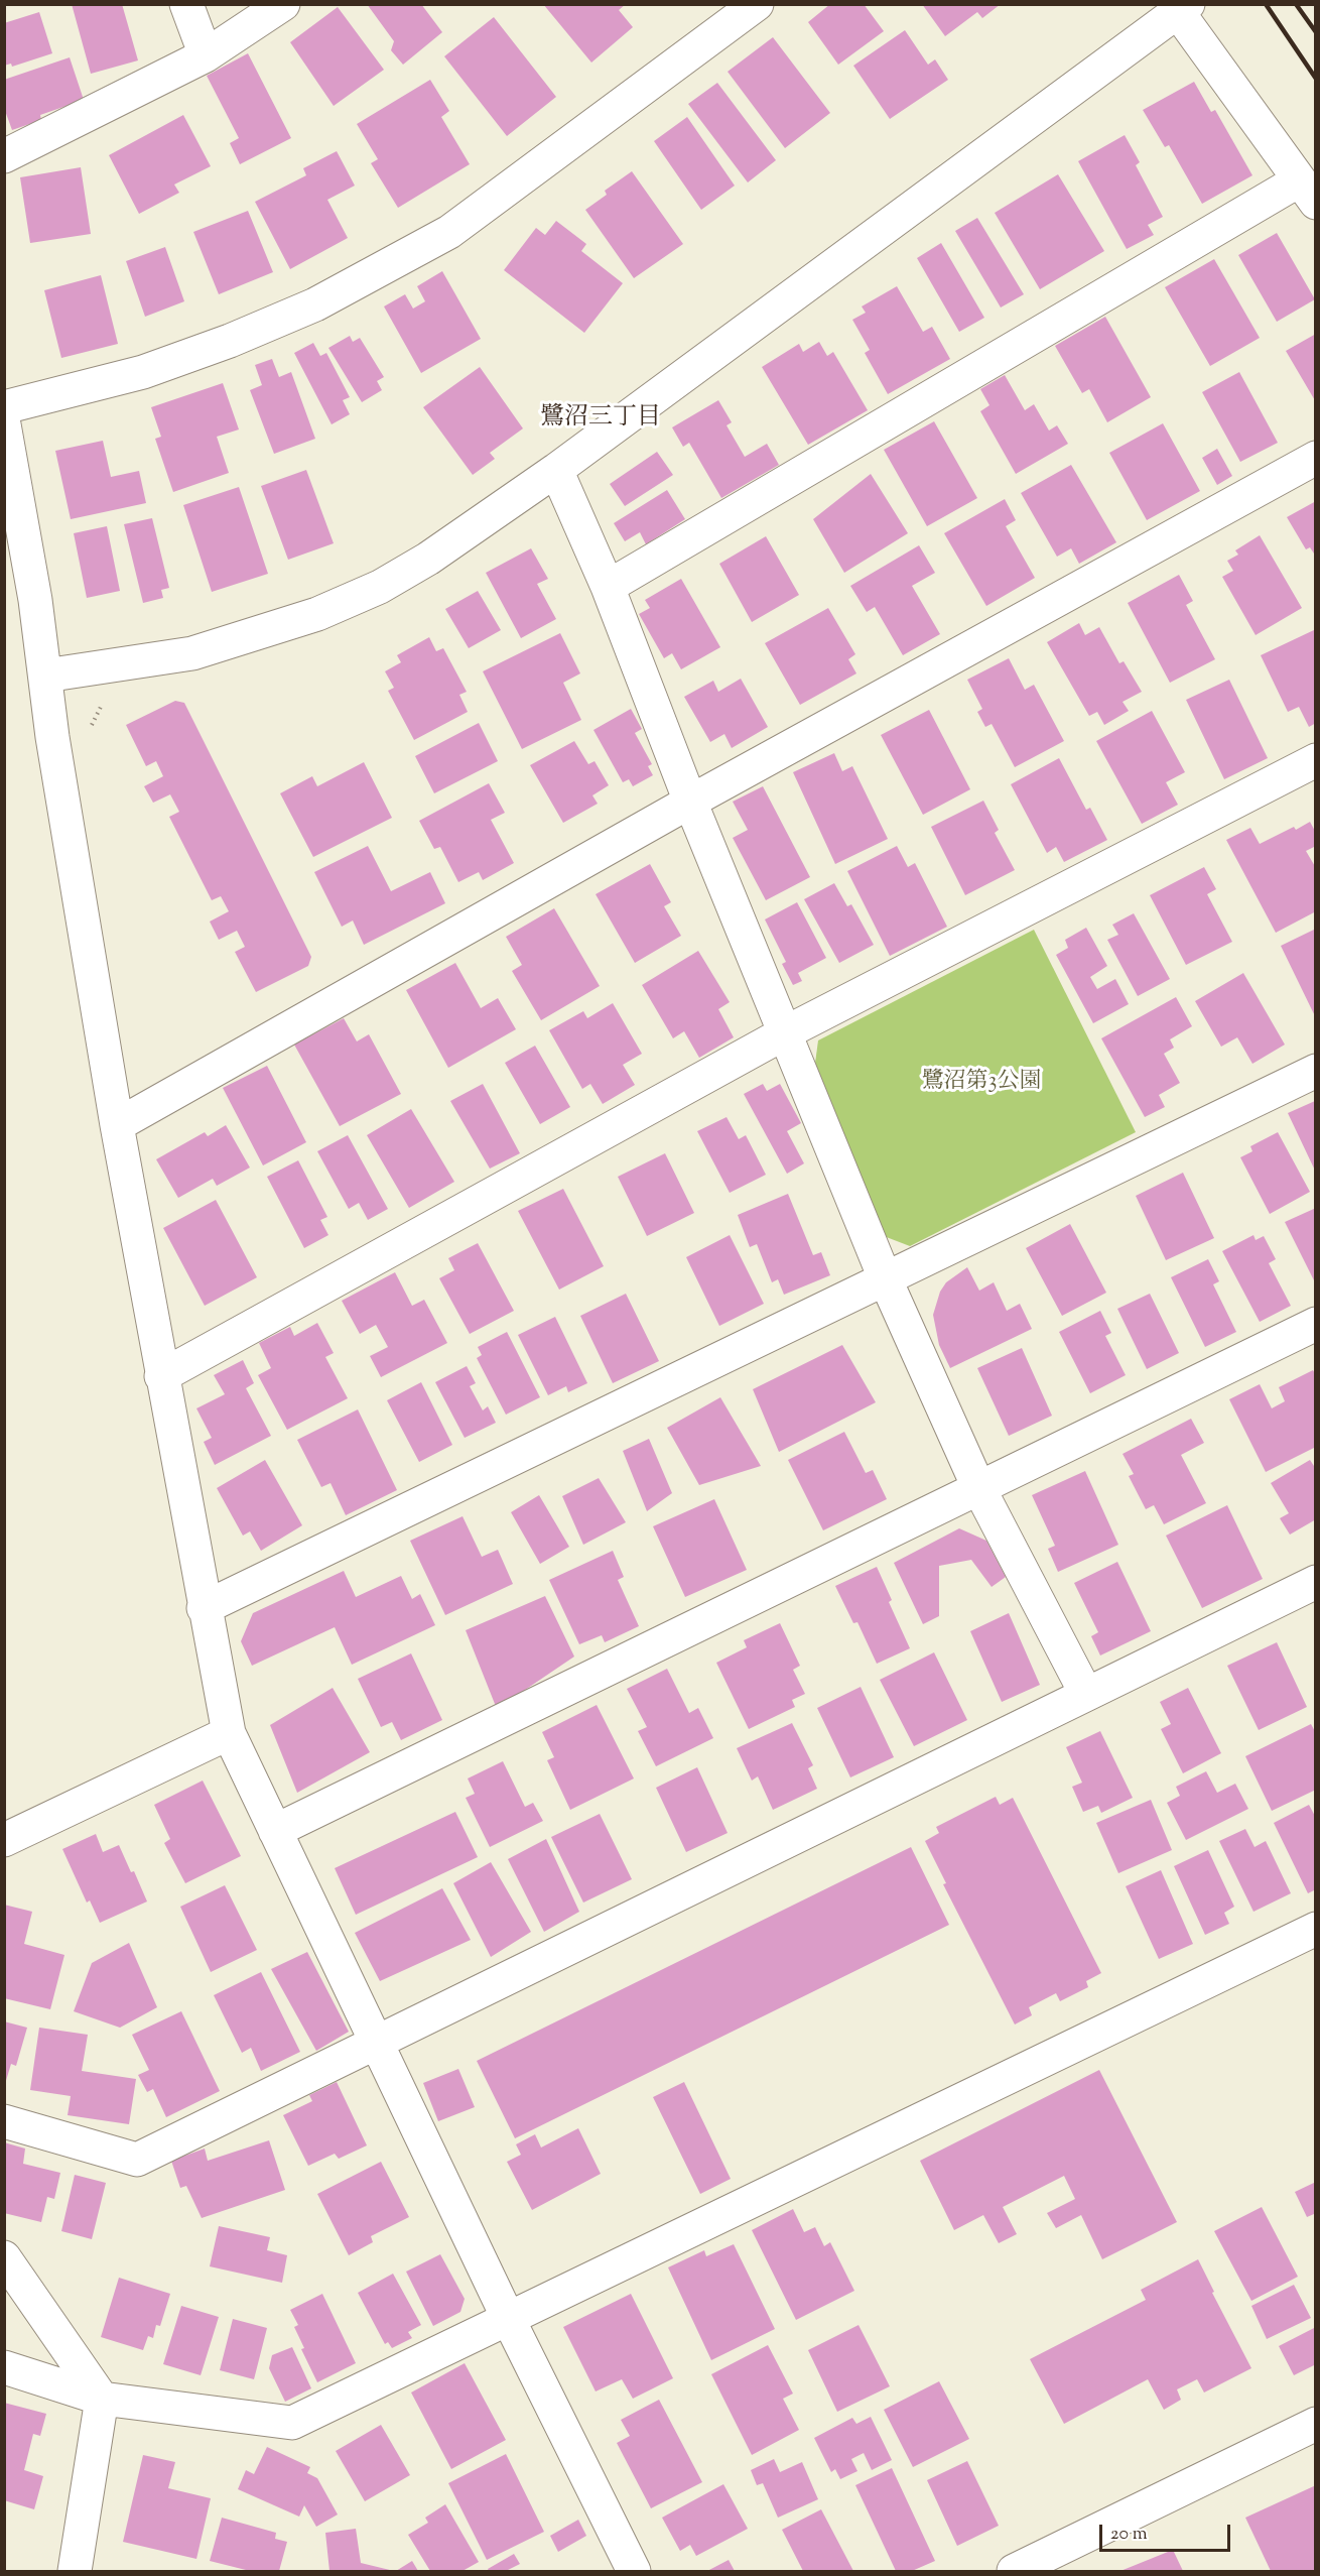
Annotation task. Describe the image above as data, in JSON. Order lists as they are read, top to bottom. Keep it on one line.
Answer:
{"districts":["鷺沼三丁目"],"parks":["鷺沼第3公園"],"scale_bar":"20 m"}
